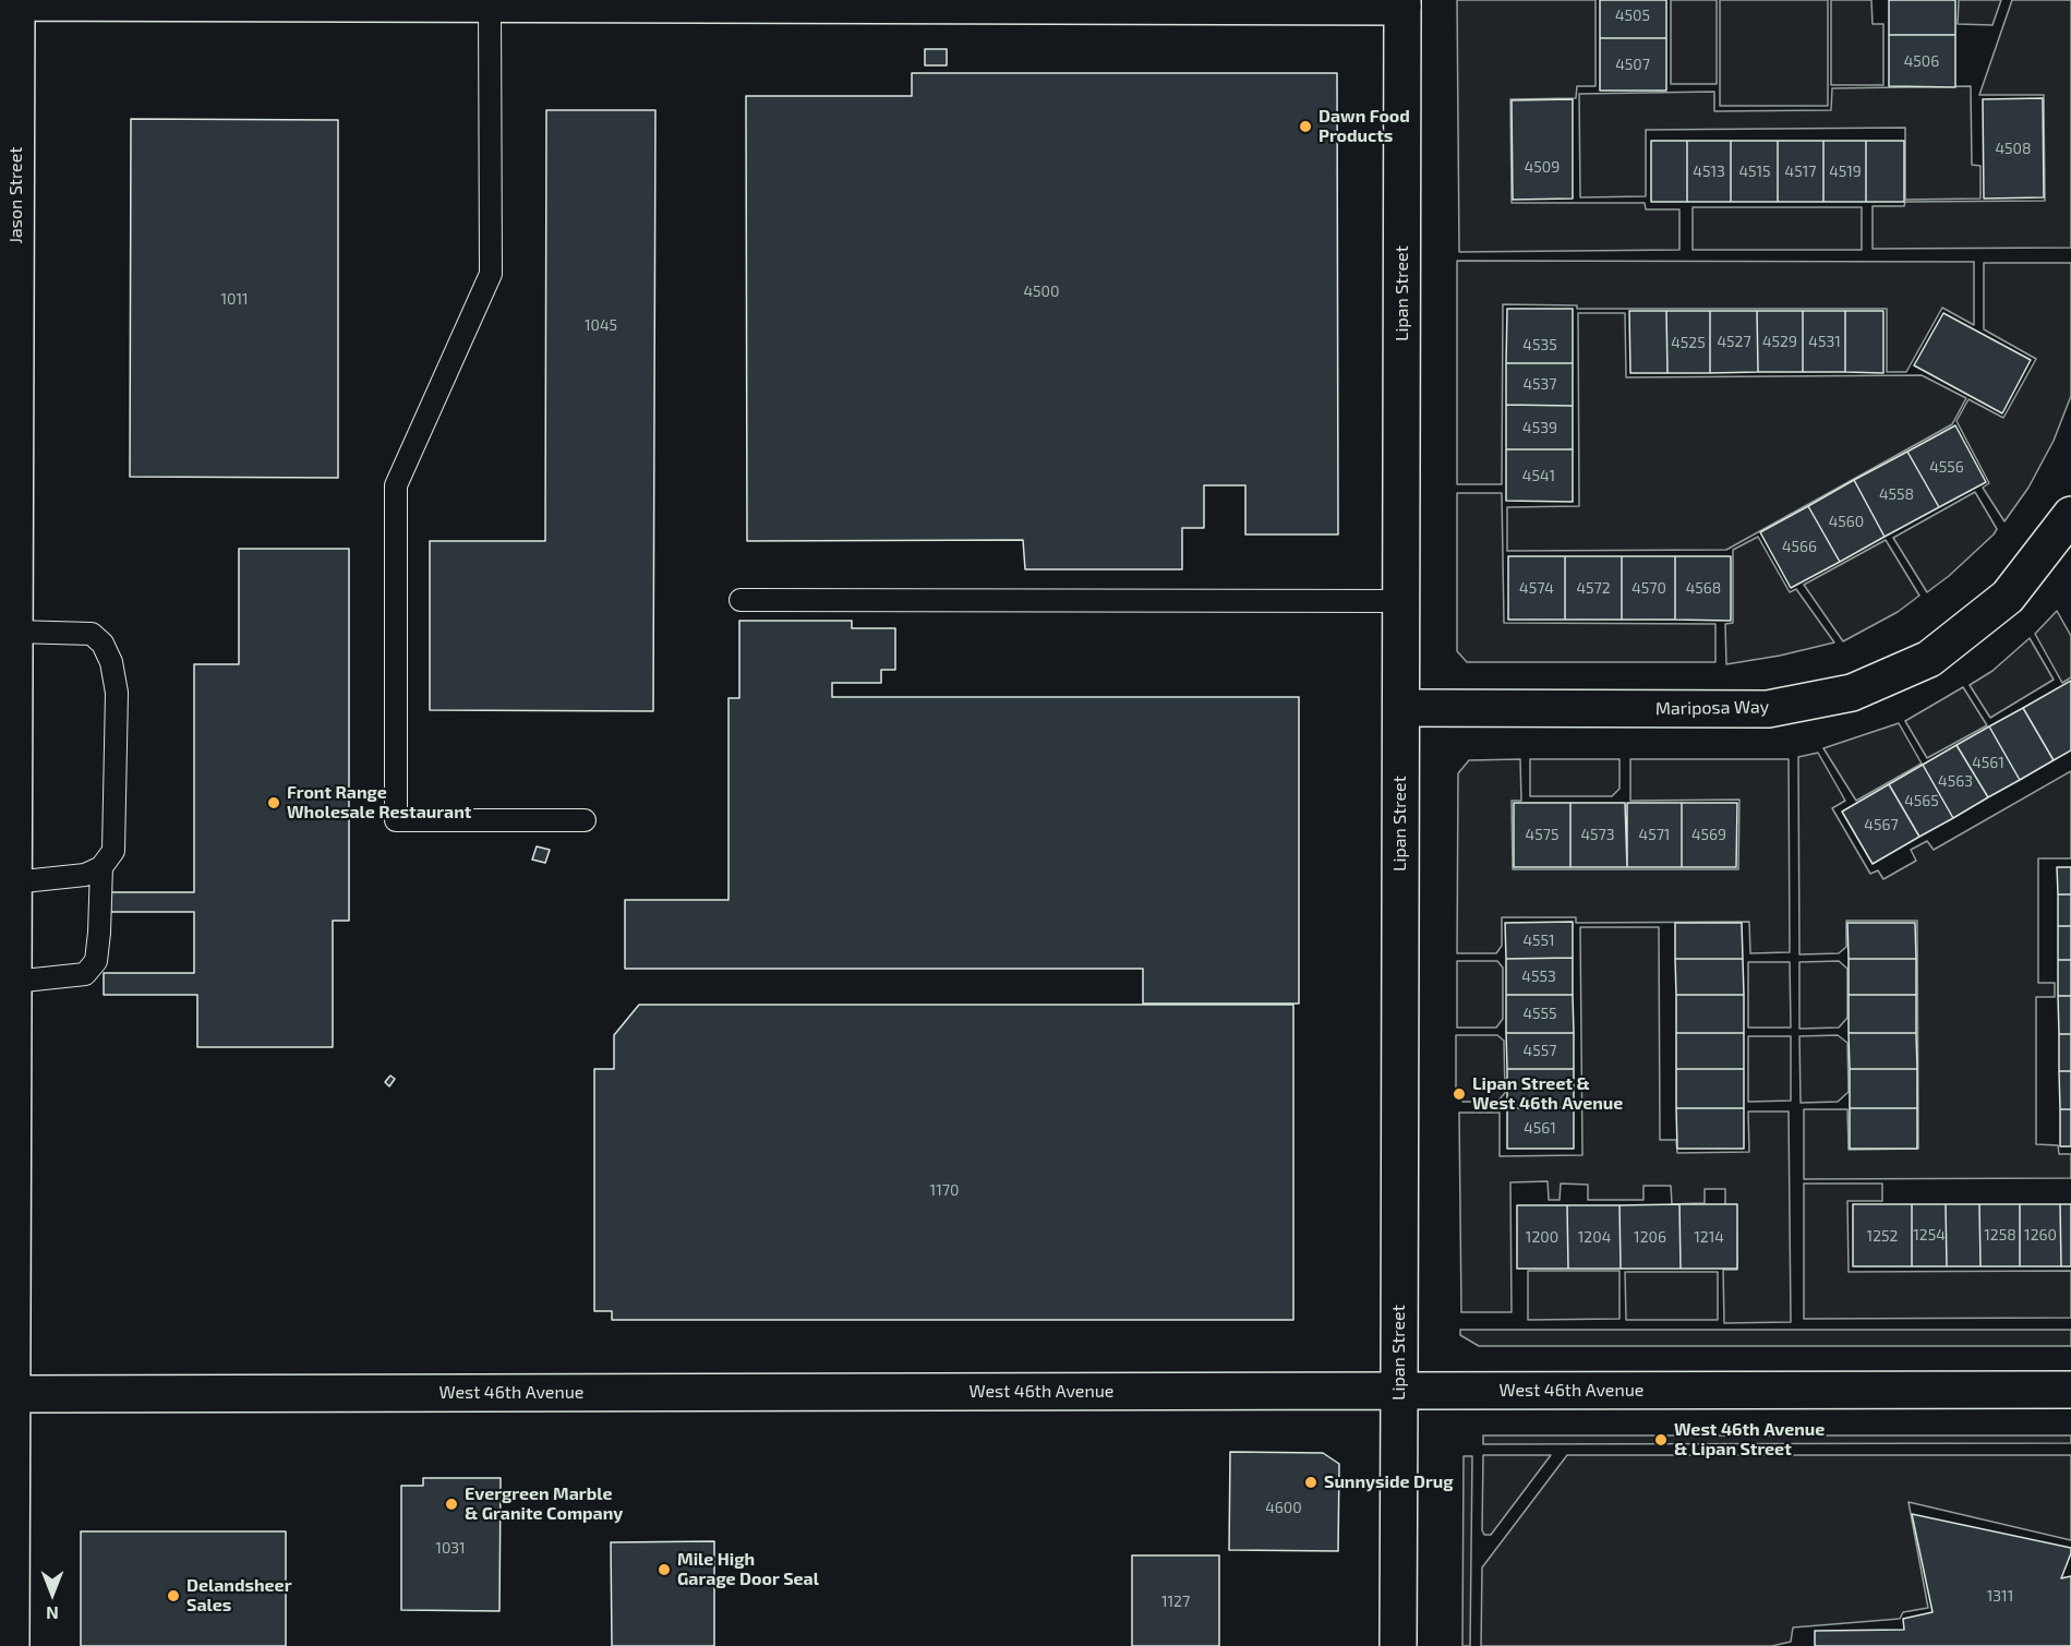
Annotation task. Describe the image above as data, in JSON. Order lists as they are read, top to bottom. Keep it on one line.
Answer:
{"streets":{"street":["Jason Street","Lipan Street","Mariposa Way","West 46th Avenue"]},"crossings":[["Jason Street","West 46th Avenue"],["Lipan Street","Mariposa Way"],["Lipan Street","West 46th Avenue"]],"places":["Dawn Food Products","Front Range Wholesale Restaurant","Lipan Street & West 46th Avenue","West 46th Avenue & Lipan Street","Sunnyside Drug","Evergreen Marble & Granite Company","Mile High Garage Door Seal","Delandsheer Sales"],"house_numbers":["4505","4506","4507","4508","4509","4513","4515","4517","4519","4500","1011","1045","4527","4529","4531","4525","4535","4537","4539","4556","4541","4558","4560","4566","4574","4572","4570","4568","4561","4563","4565","4567","4575","4573","4571","4569","4551","4553","4555","4557","4561","1170","1254","1258","1260","1252","1200","1204","1206","1214","4600","1031","1311","1127"],"north":"bottom"}
